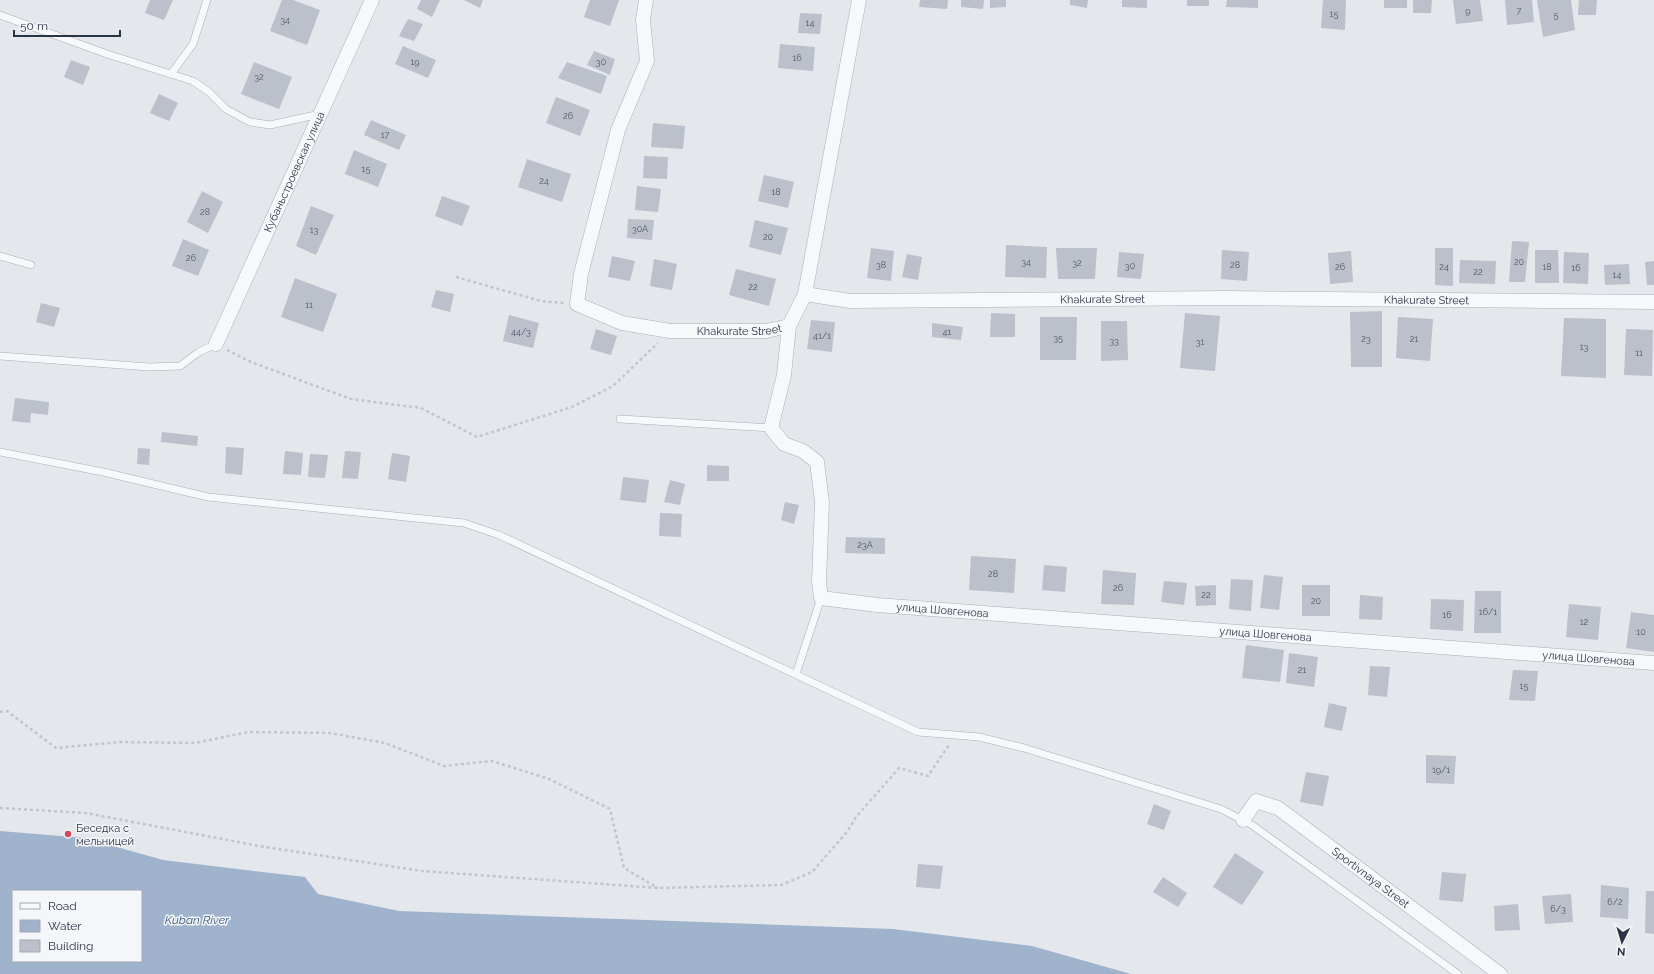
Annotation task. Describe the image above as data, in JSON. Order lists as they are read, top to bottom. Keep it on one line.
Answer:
{"streets":{"street":["Кубаньстроевская улица","Khakurate Street","улица Шовгенова","Sportivnaya Street"]},"water":["Kuban River"],"places":["Беседка с мельницей"],"house_numbers":["9","7","15","5","34","14","16","19","30","32","26","17","15","24","18","28","30А","13","20","26","34","20","32","38","28","30","26","24","18","16","22","14","22","11","44/3","41","41/1","35","23","21","33","31","13","11","23А","28","26","22","20","16/1","16","12","10","21","15","19/1","6/2","6/3"],"legend":["Road","Water","Building"],"scale_bar":"50 m","north":"bottom"}
